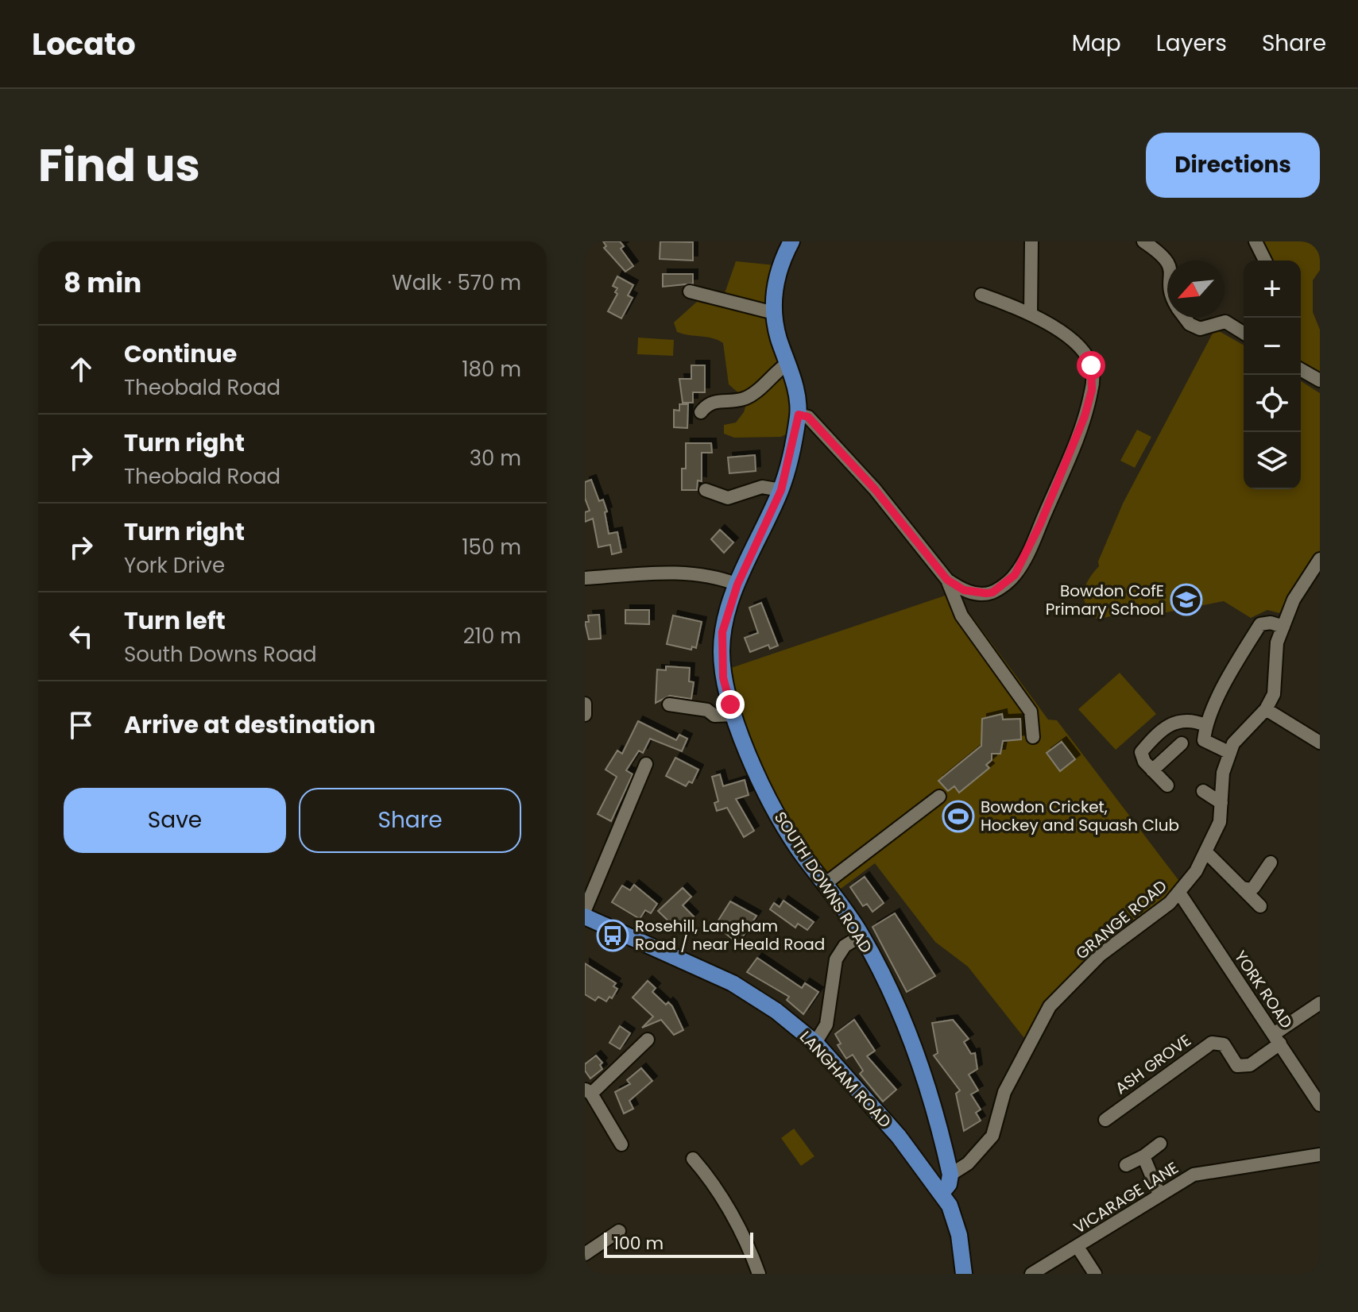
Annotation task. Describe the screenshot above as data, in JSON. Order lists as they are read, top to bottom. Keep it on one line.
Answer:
{"streets":{"main road":["SOUTH DOWNS ROAD","LANGHAM ROAD"],"street":["GRANGE ROAD","YORK ROAD","ASH GROVE","VICARAGE LANE"]},"crossings":[["SOUTH DOWNS ROAD","GRANGE ROAD"],["GRANGE ROAD","YORK ROAD"],["YORK ROAD","ASH GROVE"]],"places":{"school or university":["Bowdon CofE Primary School"],"sports":["Bowdon Cricket, Hockey and Squash Club"],"bus stop":["Rosehill, Langham Road / near Heald Road"]},"scale_bar":"100 m","north":"bottom left","page":{"header":"Locato","nav":["Map","Layers","Share"],"title":"Find us","buttons":["Directions",["Save","Share"]],"heading":["8 min","Walk · 570 m"],"map_buttons":["+","−"],"list":[["Continue","Theobald Road","180 m"],["Turn right","Theobald Road","30 m"],["Turn right","York Drive","150 m"],["Turn left","South Downs Road","210 m"],"Arrive at destination"],"scale":"100 m"}}
